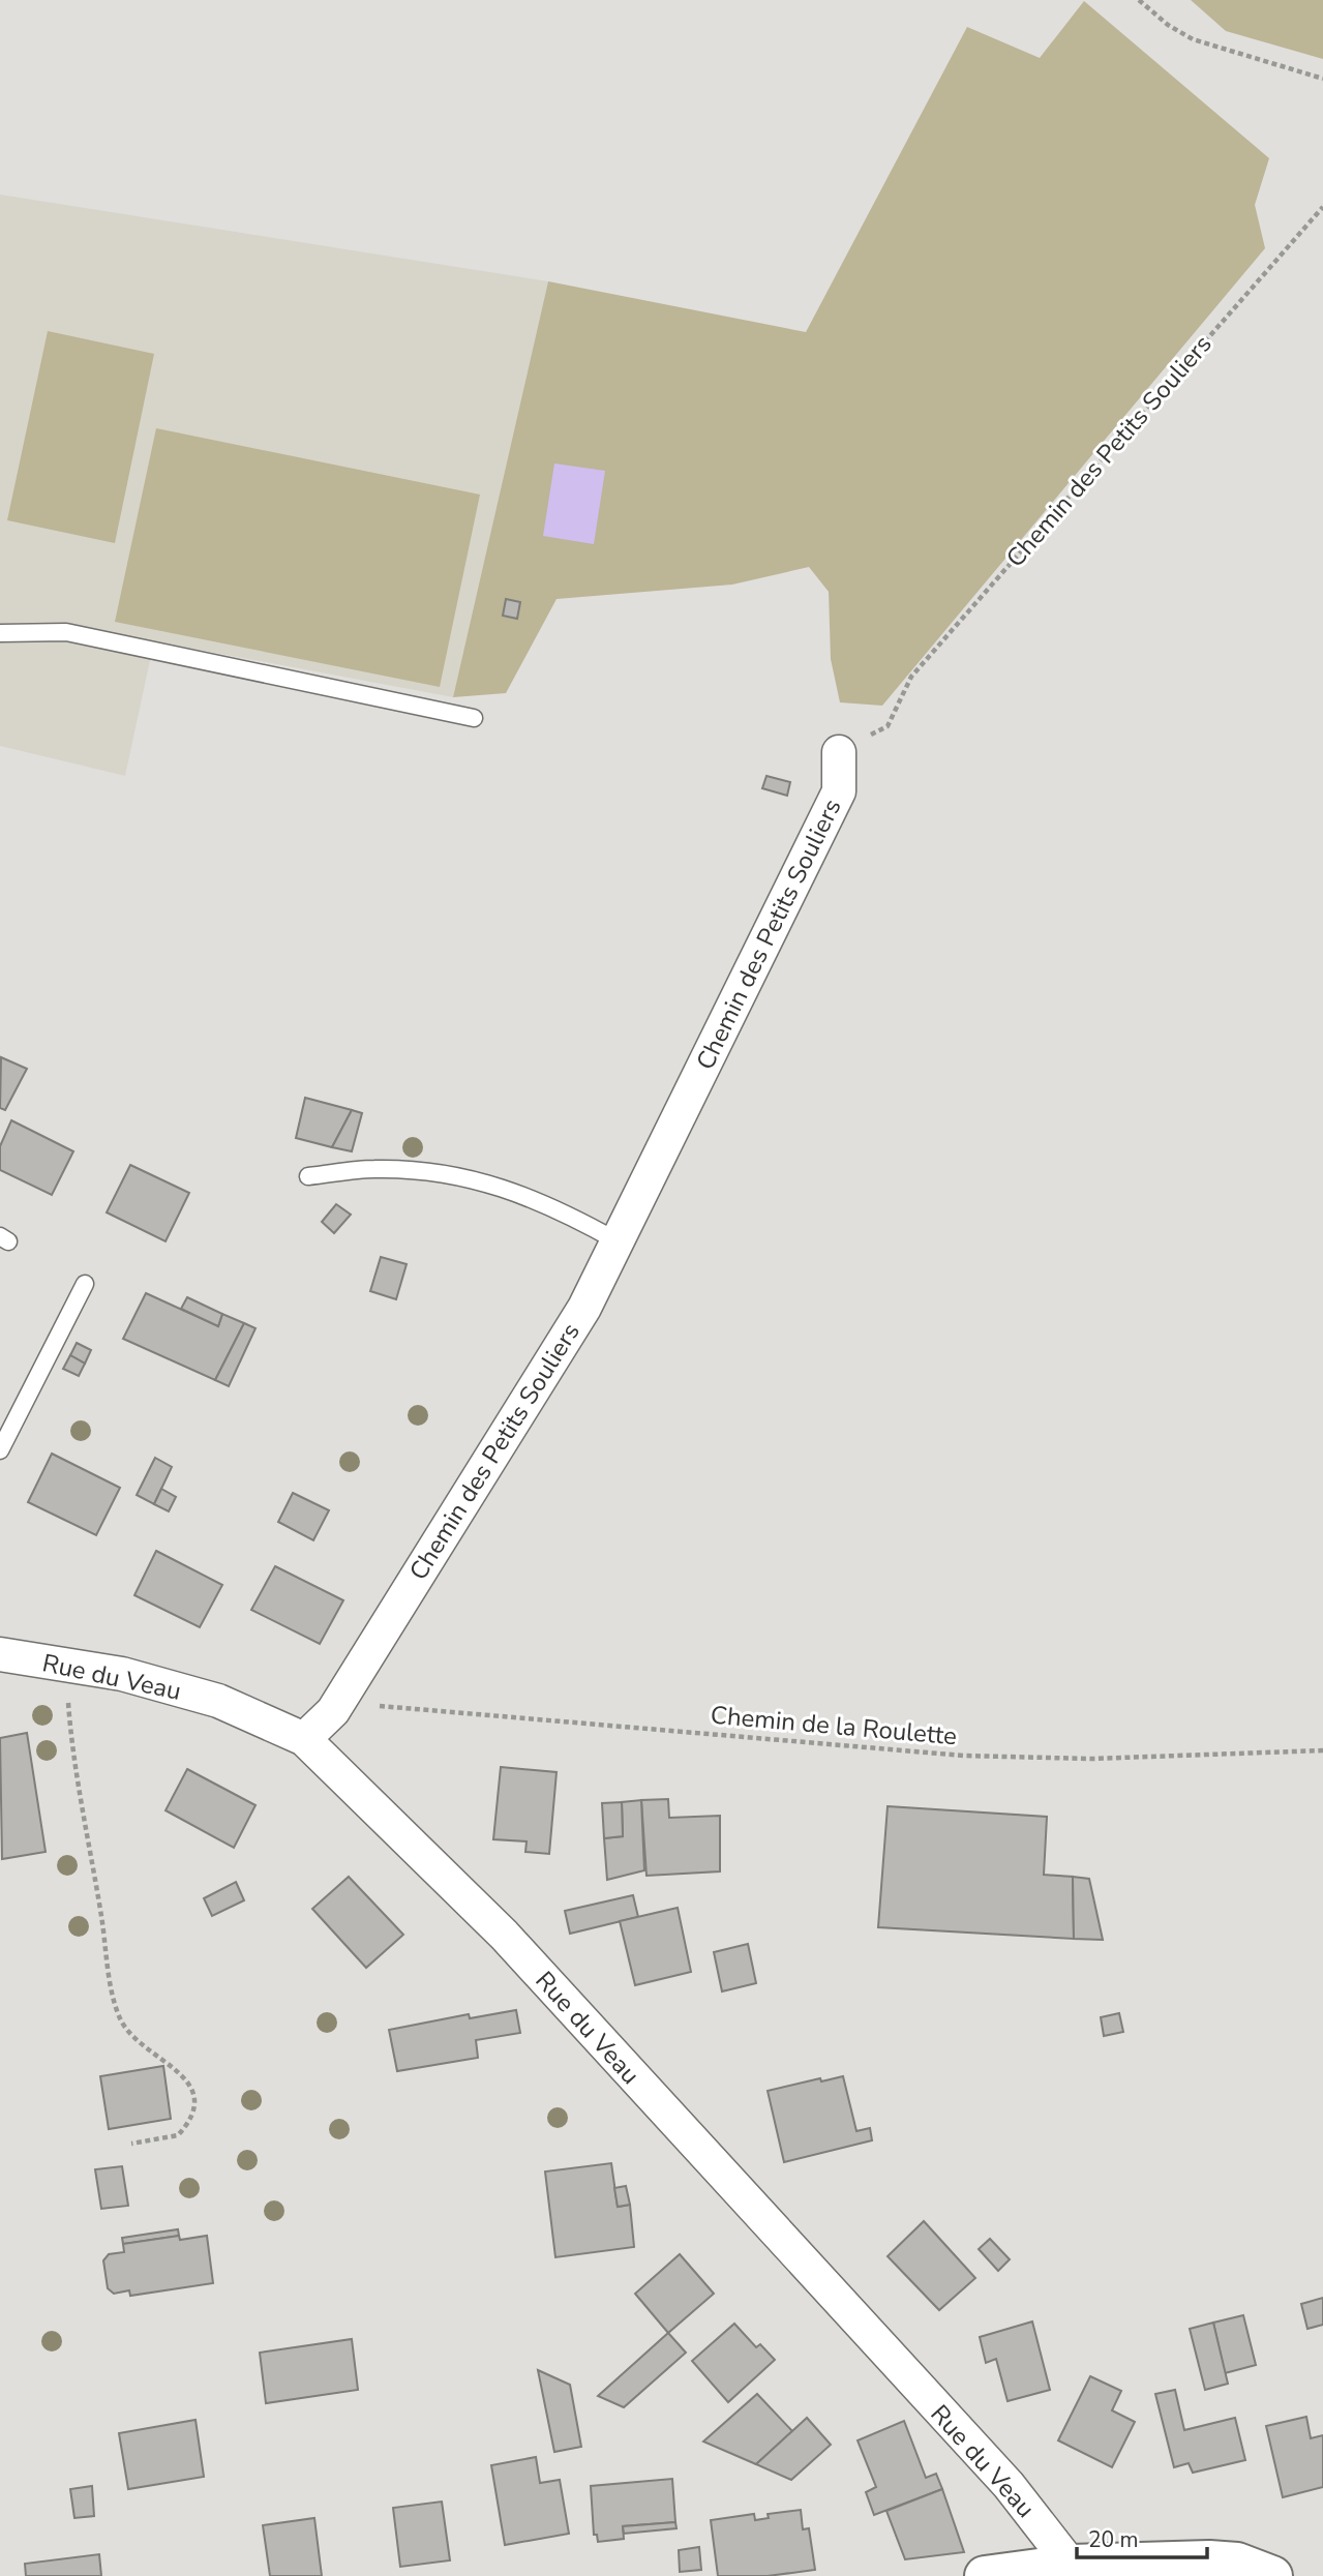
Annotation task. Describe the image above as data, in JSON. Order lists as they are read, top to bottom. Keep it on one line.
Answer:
{"streets":{"street":["Chemin des Petits Souliers","Rue du Veau"],"path":["Chemin de la Roulette"]},"crossings":[["Chemin des Petits Souliers","Rue du Veau"],["Chemin des Petits Souliers","Chemin de la Roulette"]],"scale_bar":"20 m"}
